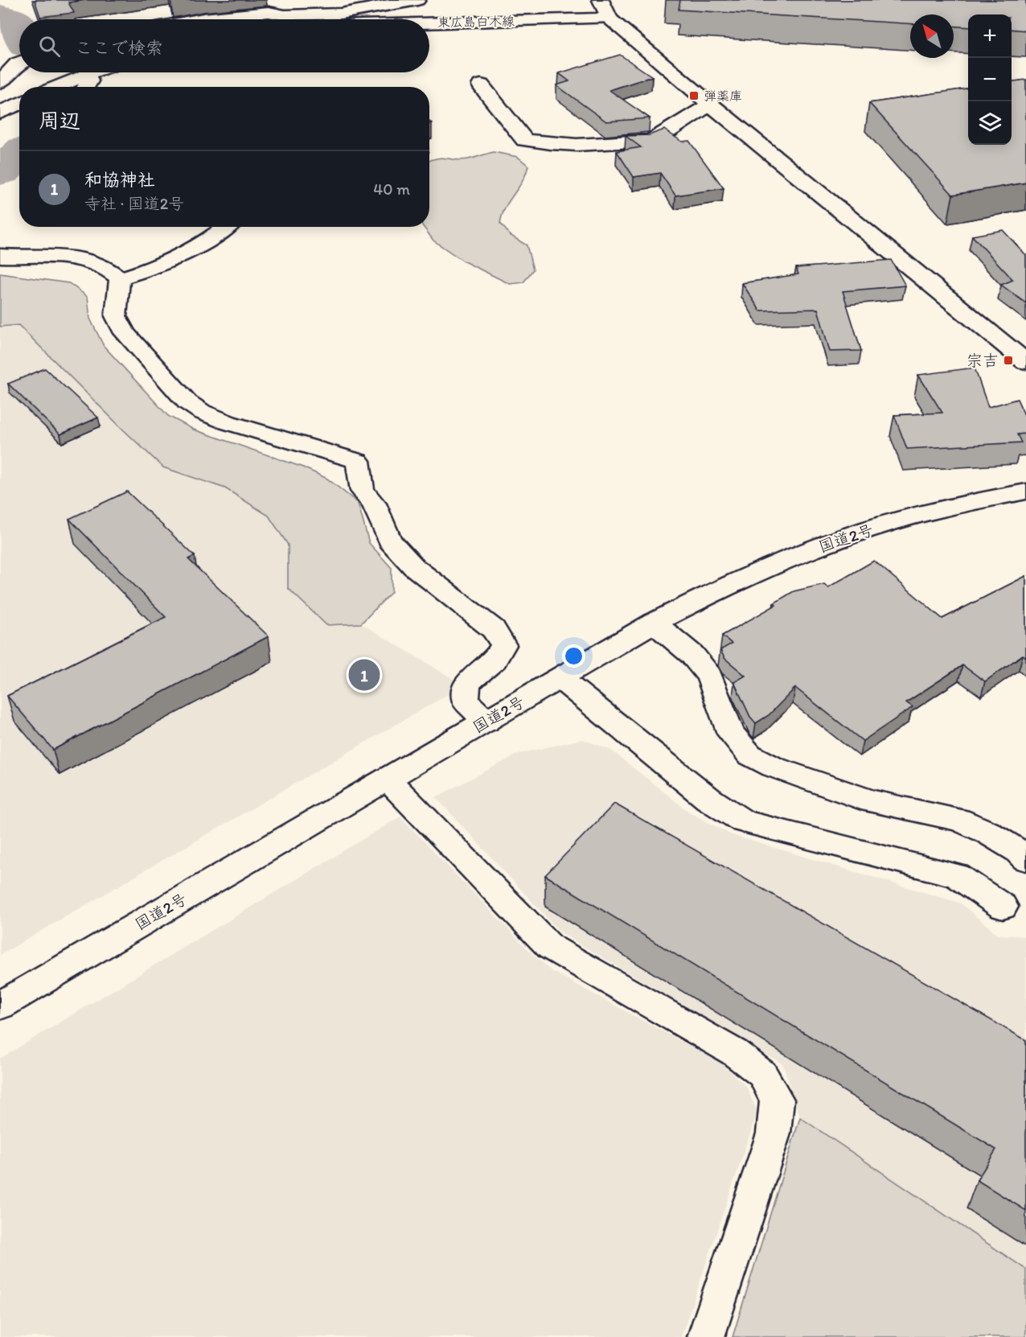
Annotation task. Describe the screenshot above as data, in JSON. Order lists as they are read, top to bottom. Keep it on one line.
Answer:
{"streets":{"main road":["東広島白木線","国道2号"]},"places":{"transit":["弾薬庫","宗吉"]},"north":"top left","page":{"map_buttons":["+","−"],"search":"ここで検索","heading":"周辺","list":[{"mark":"1","name":"和協神社","note":"寺社 · 国道2号","value":"40 m"}],"pins":"1"}}
